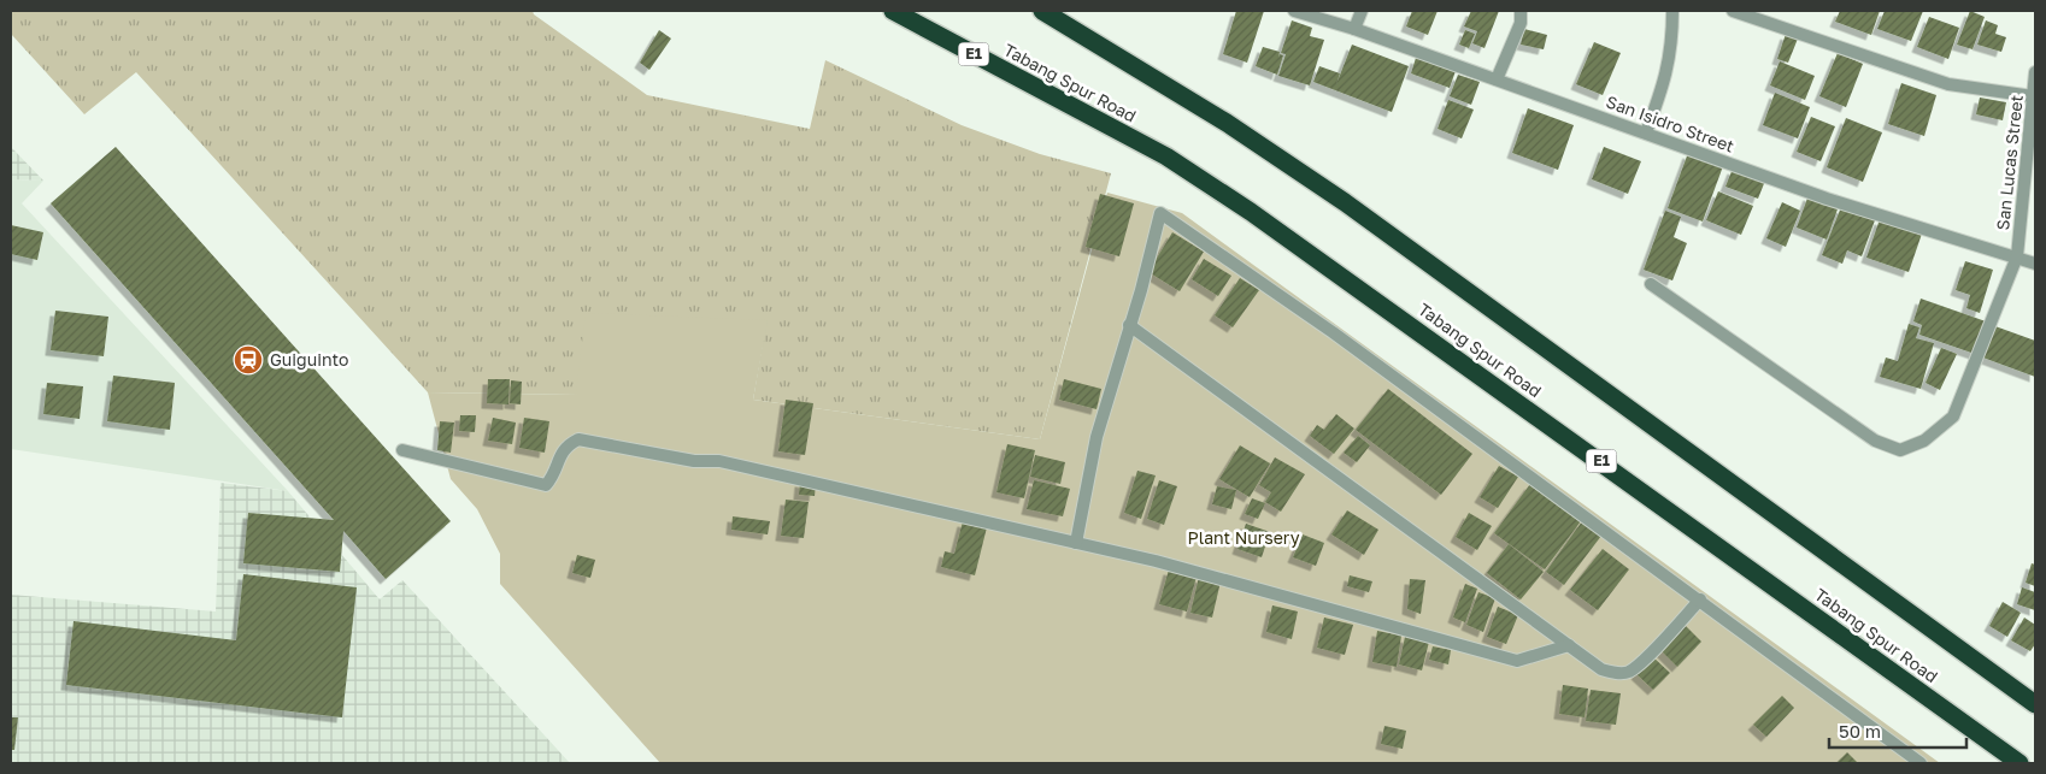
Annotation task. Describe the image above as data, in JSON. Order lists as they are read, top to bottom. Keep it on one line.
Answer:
{"streets":{"highway":["E1","Tabang Spur Road"],"street":["San Isidro Street","San Lucas Street"]},"crossings":[["San Isidro Street","San Lucas Street"]],"parks":["Plant Nursery"],"places":{"station":["Guiguinto"]},"scale_bar":"50 m"}
